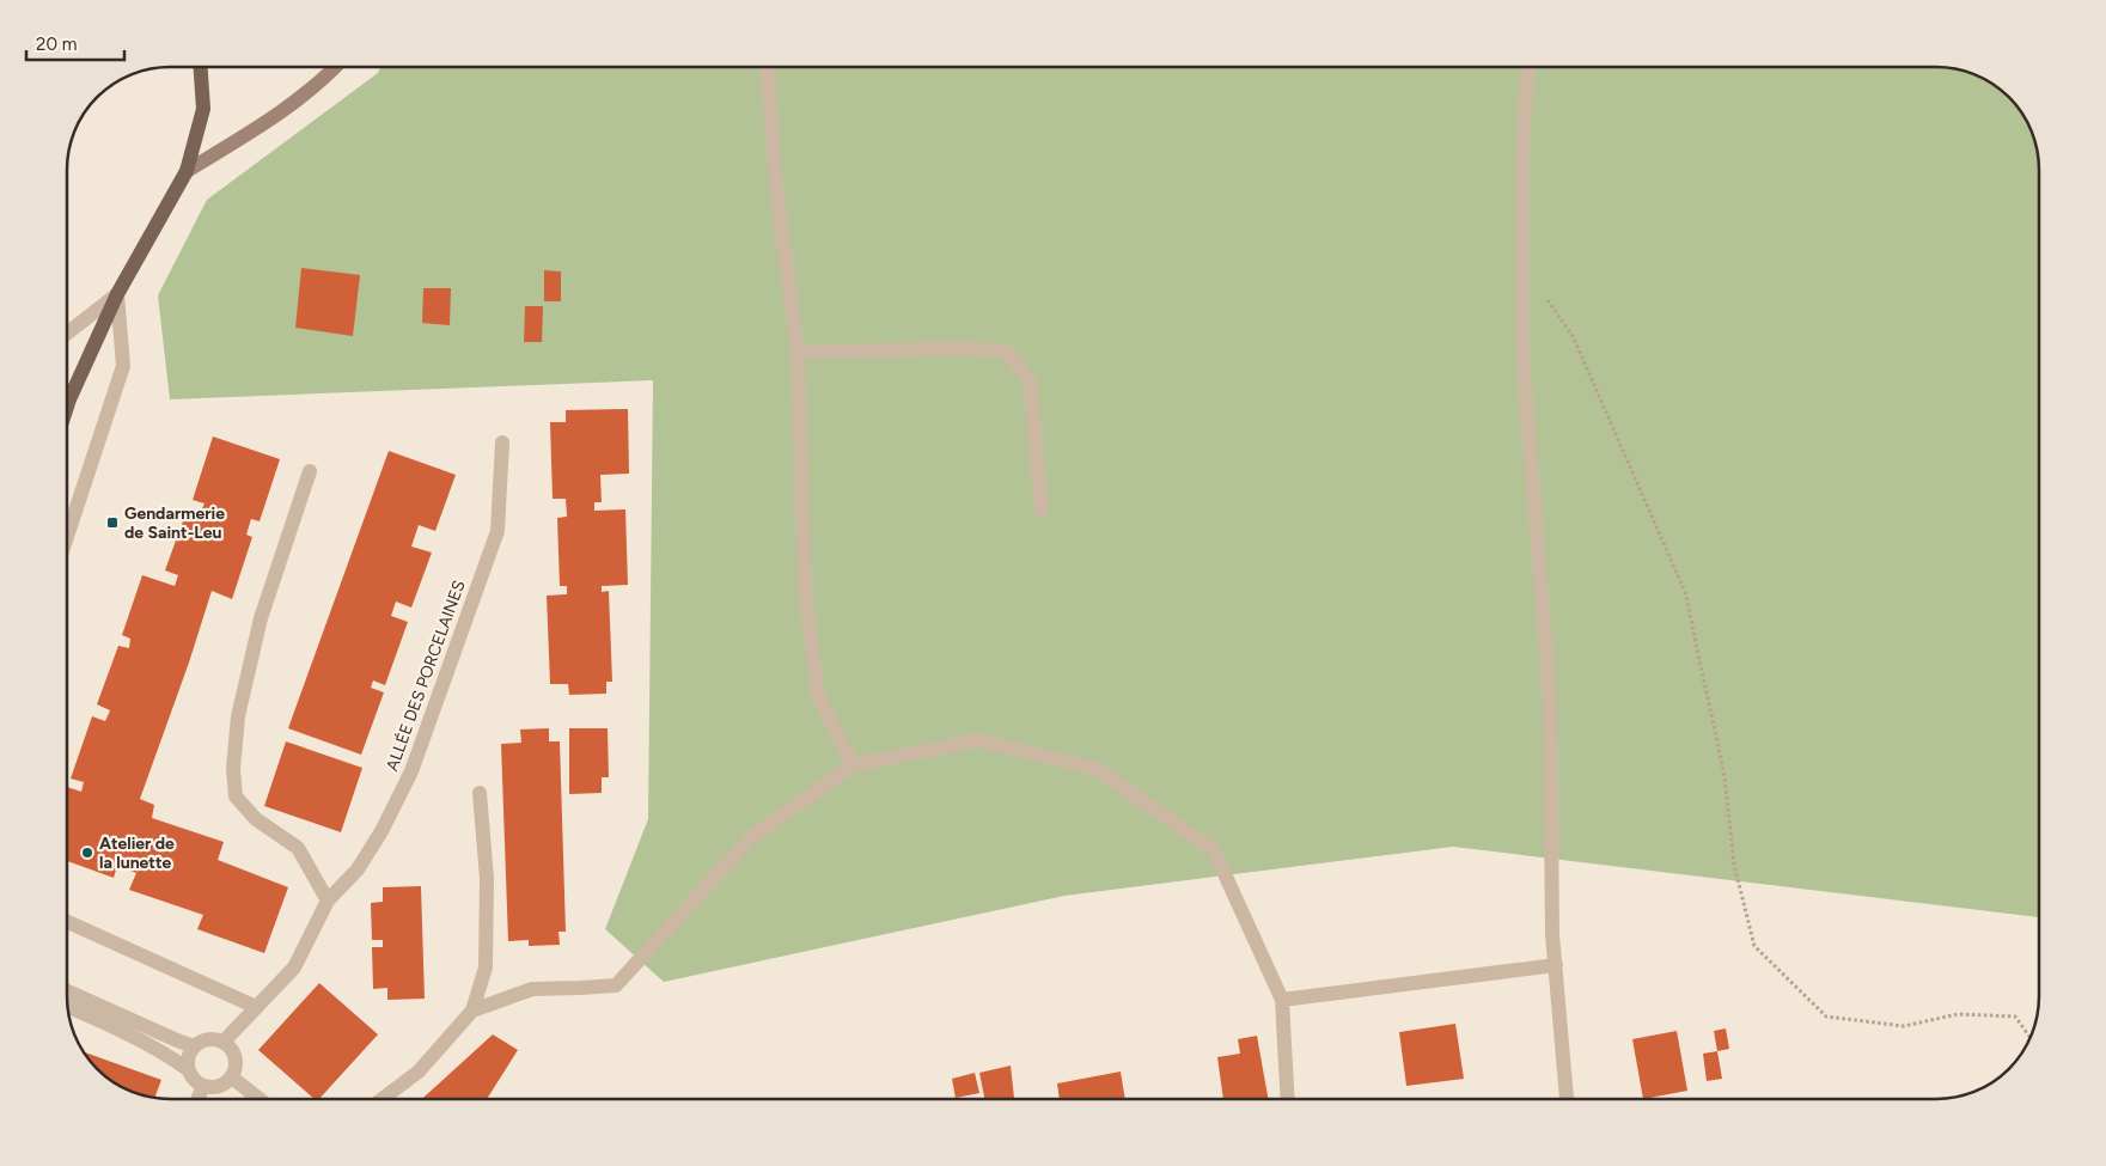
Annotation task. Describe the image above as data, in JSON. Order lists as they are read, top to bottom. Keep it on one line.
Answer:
{"streets":{"street":["ALLÉE DES PORCELAINES"]},"places":{"transit":["Gendarmerie de Saint-Leu"],"other":["Atelier de la lunette"]},"scale_bar":"20 m"}
